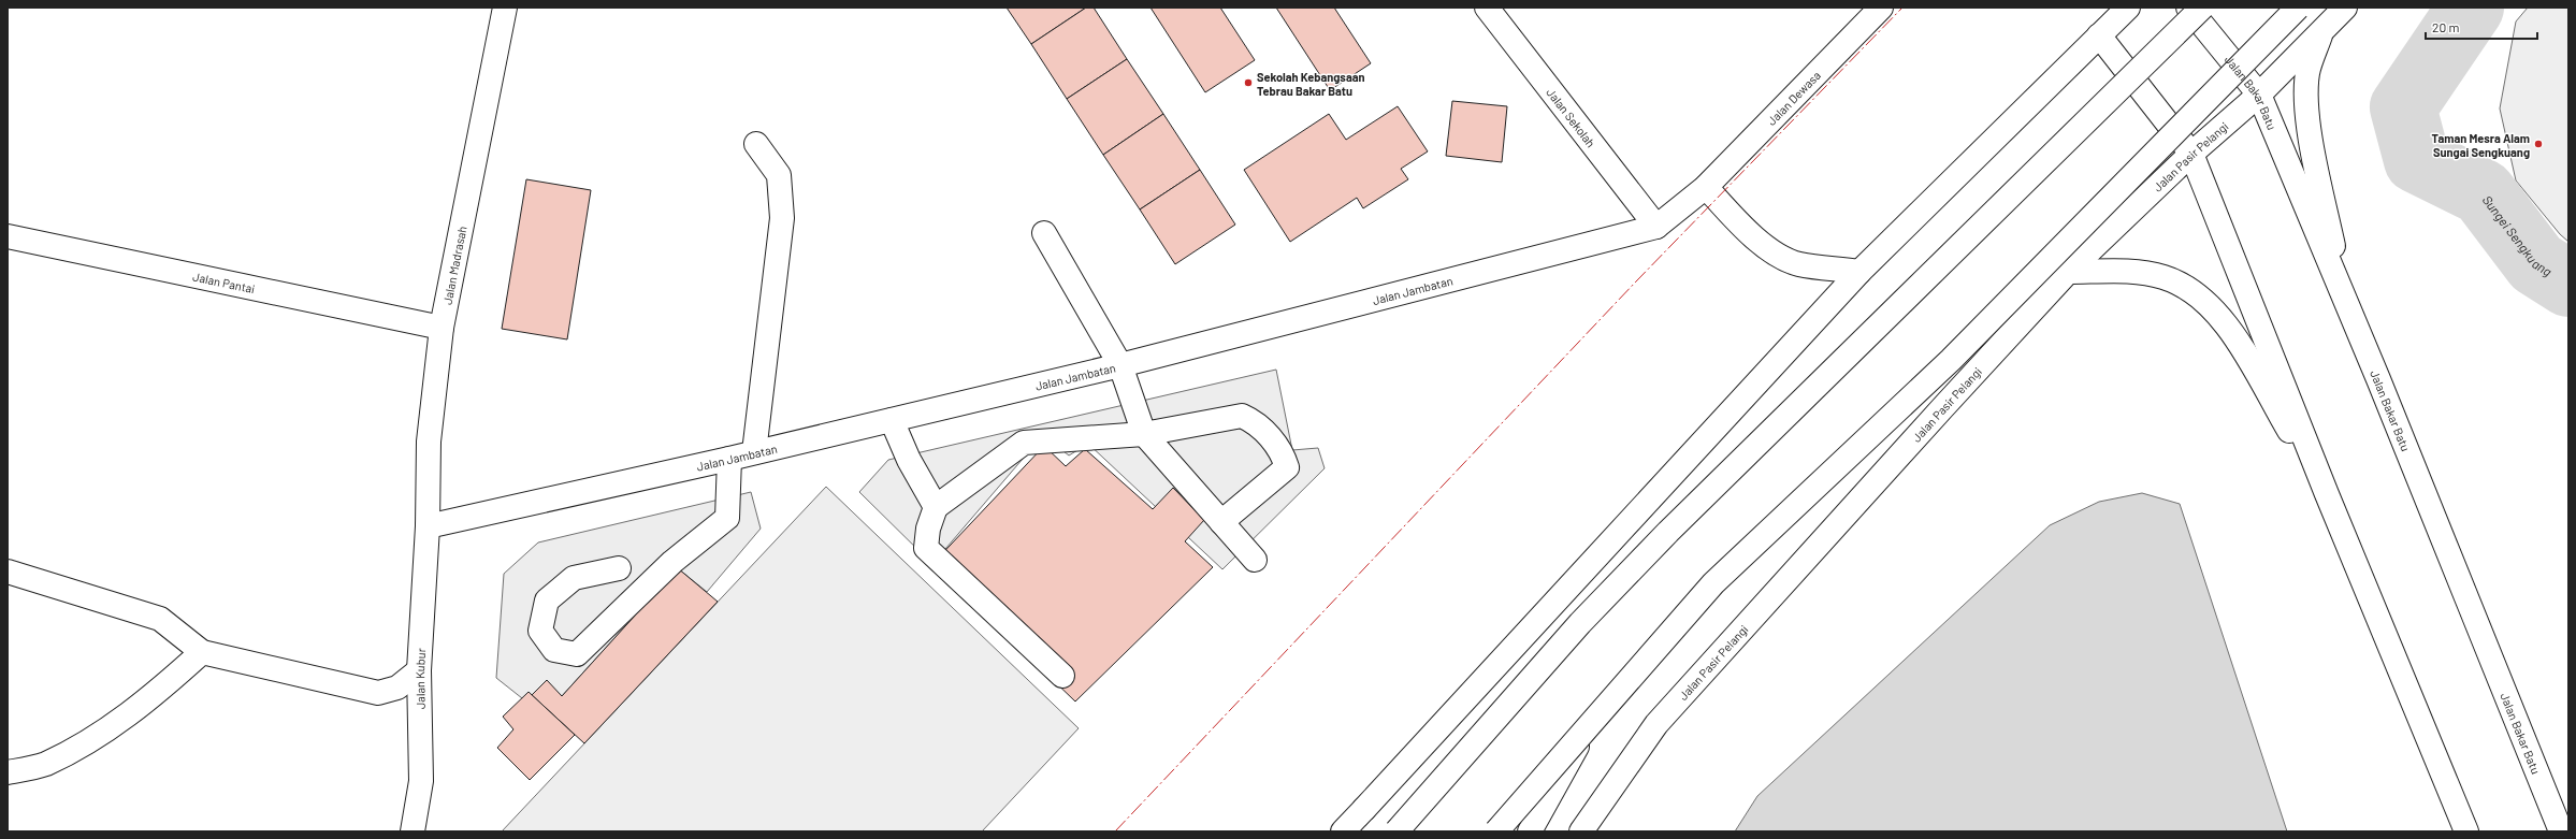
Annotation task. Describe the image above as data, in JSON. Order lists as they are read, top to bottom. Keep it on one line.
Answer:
{"streets":{"main road":["Jalan Bakar Batu","Jalan Dewasa","Jalan Sekolah","Jalan Pasir Pelangi","Jalan Madrasah","Jalan Pantai","Jalan Jambatan","Jalan Kubur"]},"crossings":[["Jalan Bakar Batu","Jalan Pasir Pelangi"],["Jalan Dewasa","Jalan Jambatan"],["Jalan Sekolah","Jalan Jambatan"],["Jalan Madrasah","Jalan Pantai"],["Jalan Madrasah","Jalan Jambatan"],["Jalan Madrasah","Jalan Kubur"],["Jalan Jambatan","Jalan Kubur"]],"water":["Sungei Sengkuang"],"places":["Sekolah Kebangsaan Tebrau Bakar Batu","Taman Mesra Alam Sungai Sengkuang"],"scale_bar":"20 m"}
